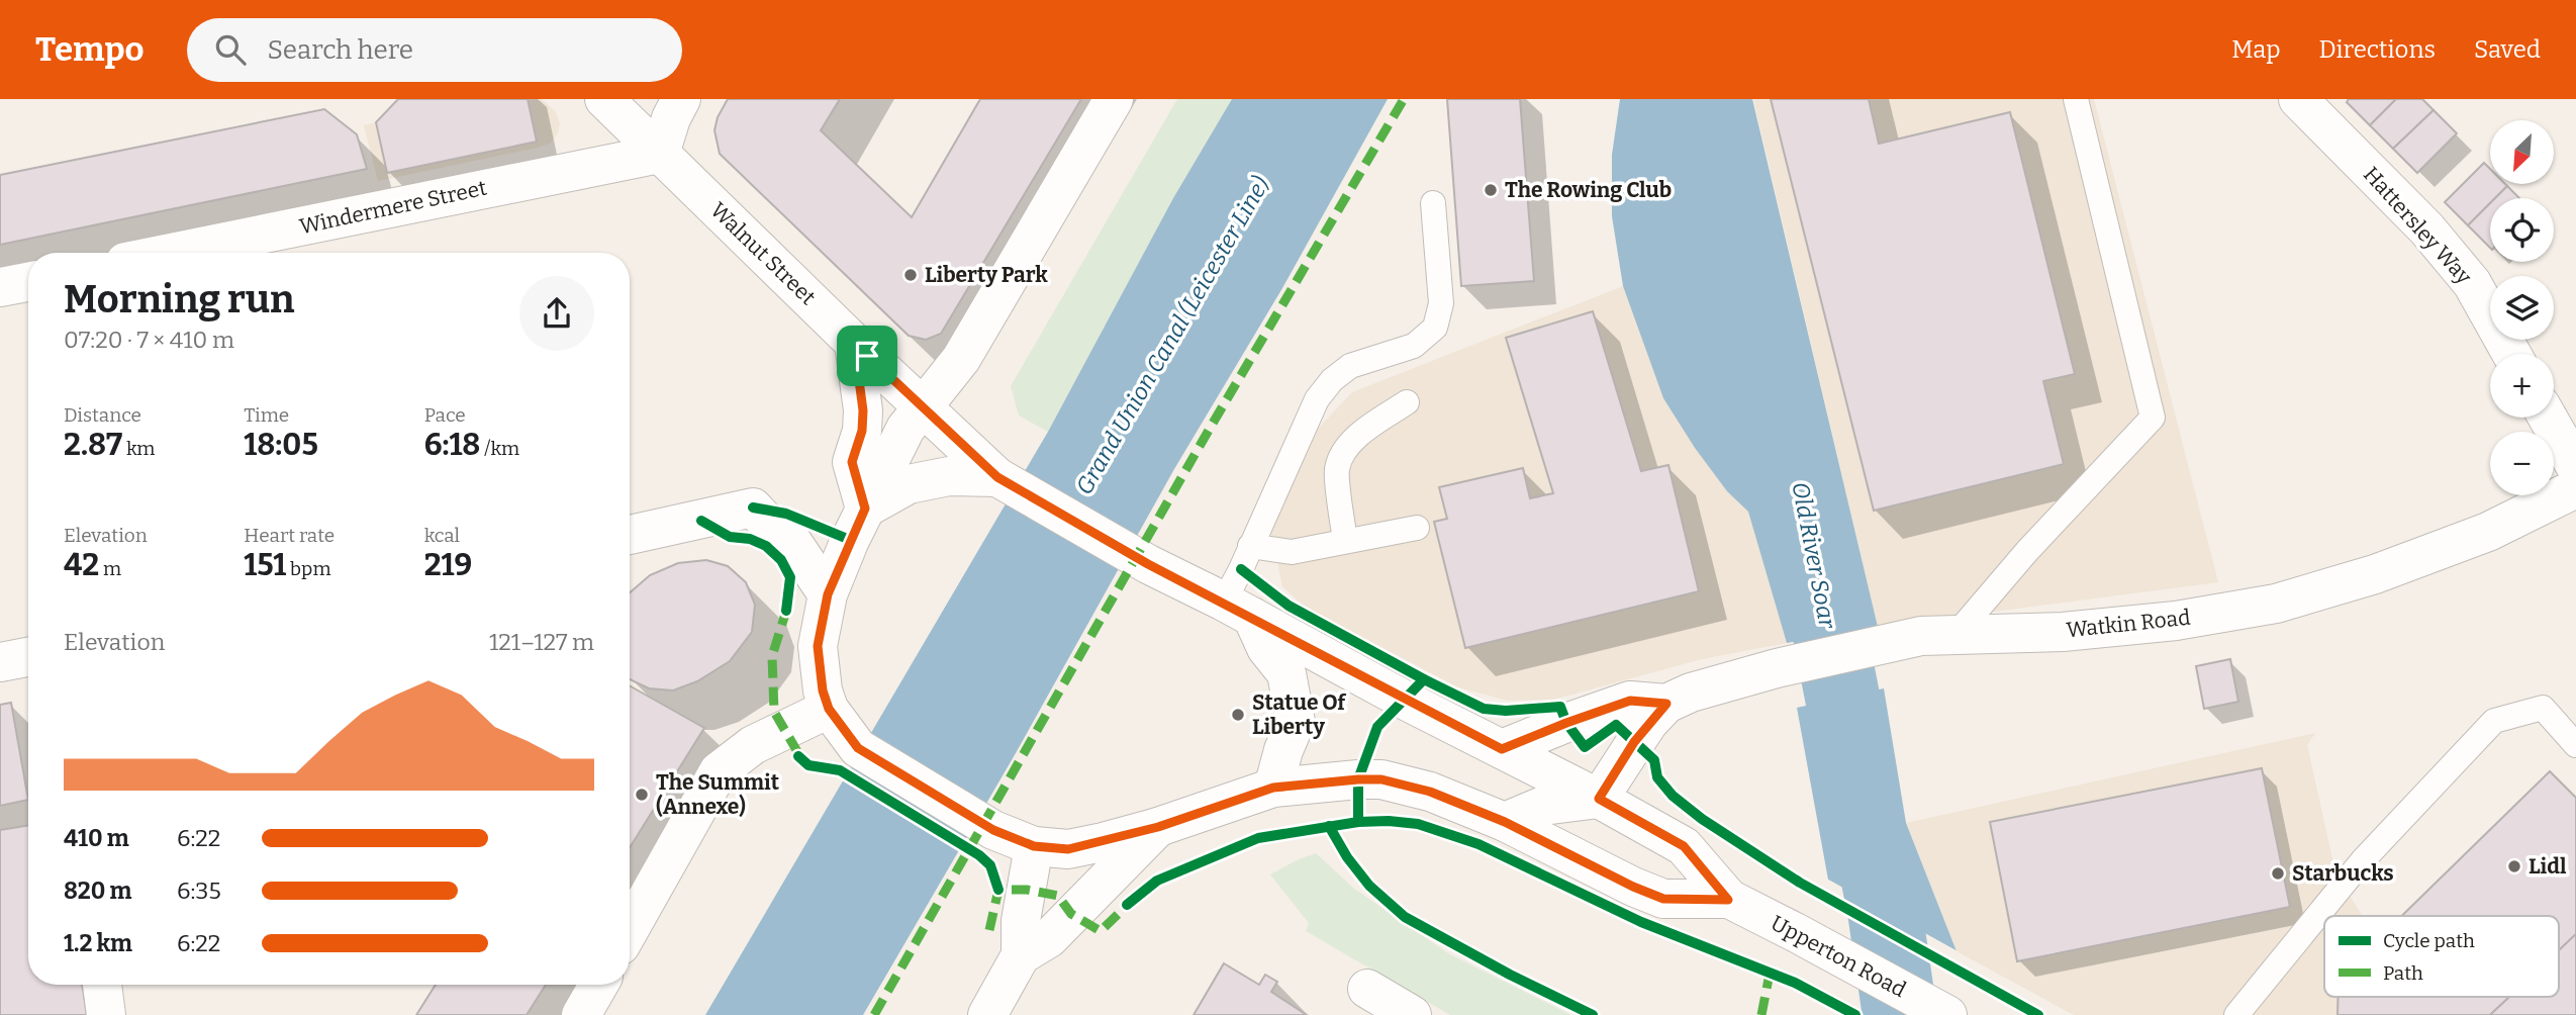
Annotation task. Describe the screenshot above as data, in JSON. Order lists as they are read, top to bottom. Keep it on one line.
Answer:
{"streets":{"street":["Windermere Street","Hattersley Way","Walnut Street","Watkin Road","Upperton Road"]},"crossings":[["Windermere Street","Walnut Street"],["Walnut Street","Upperton Road"],["Watkin Road","Upperton Road"]],"water":["Grand Union Canal (Leicester Line)","Old River Soar"],"places":["The Rowing Club","Liberty Park","Statue Of Liberty","The Summit (Annexe)","Lidl","Starbucks"],"legend":["Cycle path","Path"],"north":"bottom left","page":{"header":"Tempo","search":"Search here","nav":["Map","Directions","Saved"],"map_buttons":["+","−"],"heading":["Morning run","07:20 · 7 × 410 m"],"stats":[["Distance","2.87 km"],["Time","18:05"],["Pace","6:18 /km"],["Elevation","42 m"],["Heart rate","151 bpm"],["kcal","219"]],"chart":["Elevation","121–127 m"],"list":[{"name":"410 m","note":"6:22"},{"name":"820 m","note":"6:35"},{"name":"1.2 km","note":"6:22"}]}}
